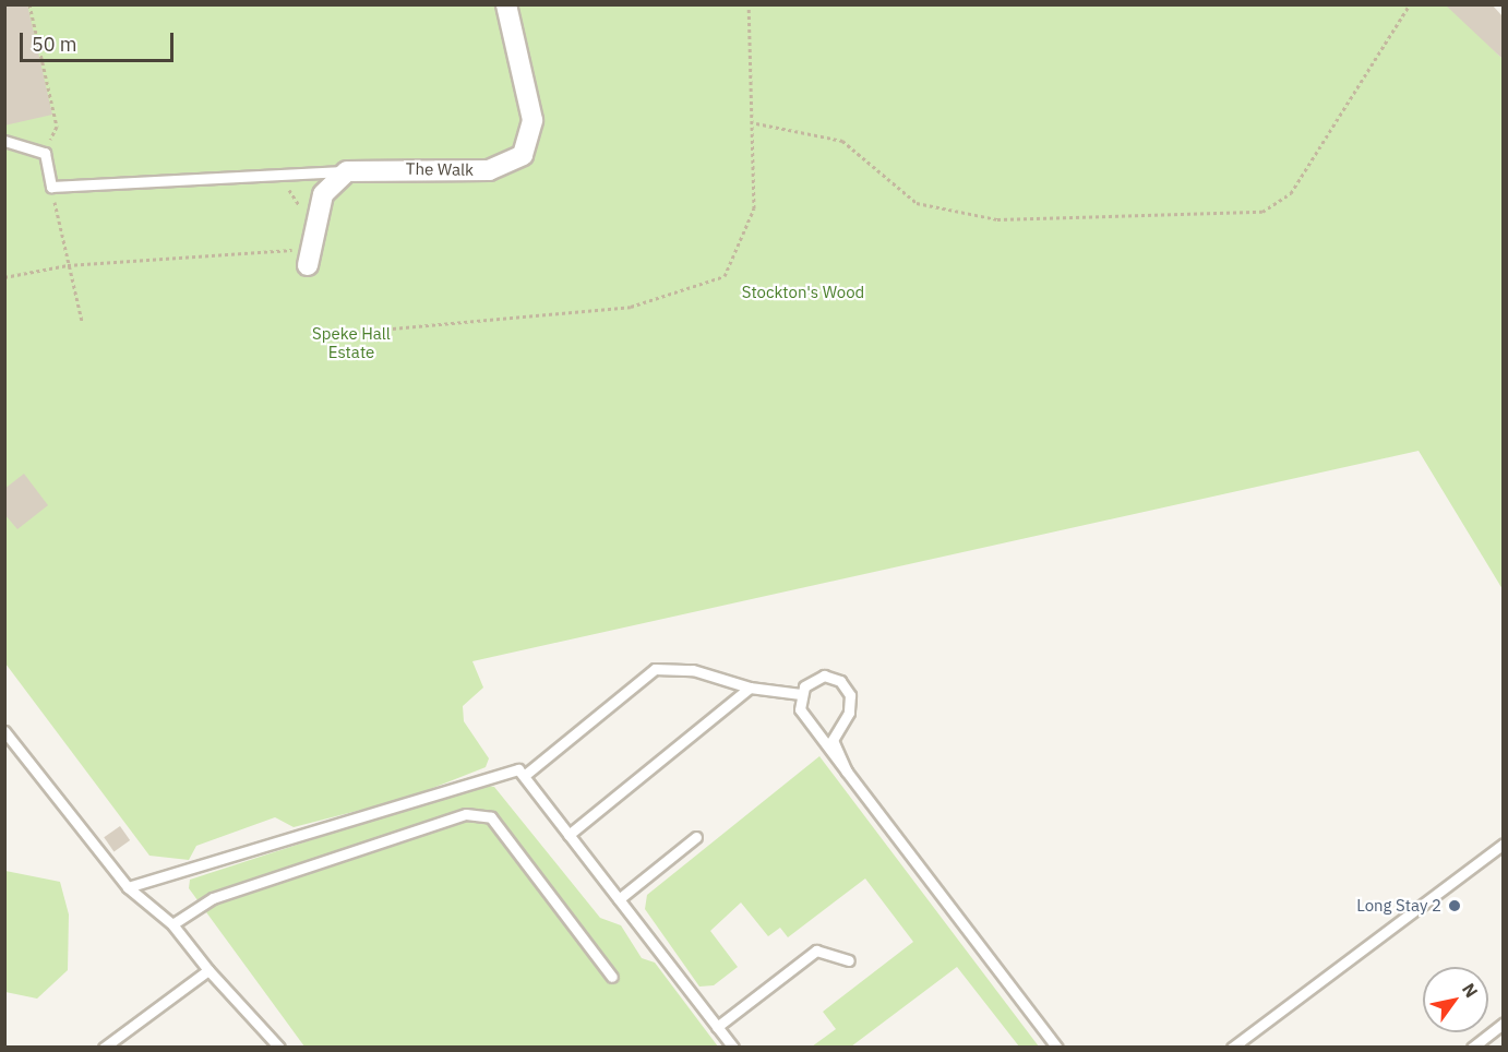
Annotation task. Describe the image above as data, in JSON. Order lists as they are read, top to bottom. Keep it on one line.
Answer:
{"streets":{"street":["The Walk"]},"parks":["Stockton's Wood","Speke Hall Estate"],"places":["Long Stay 2"],"scale_bar":"50 m","north":"top right"}
